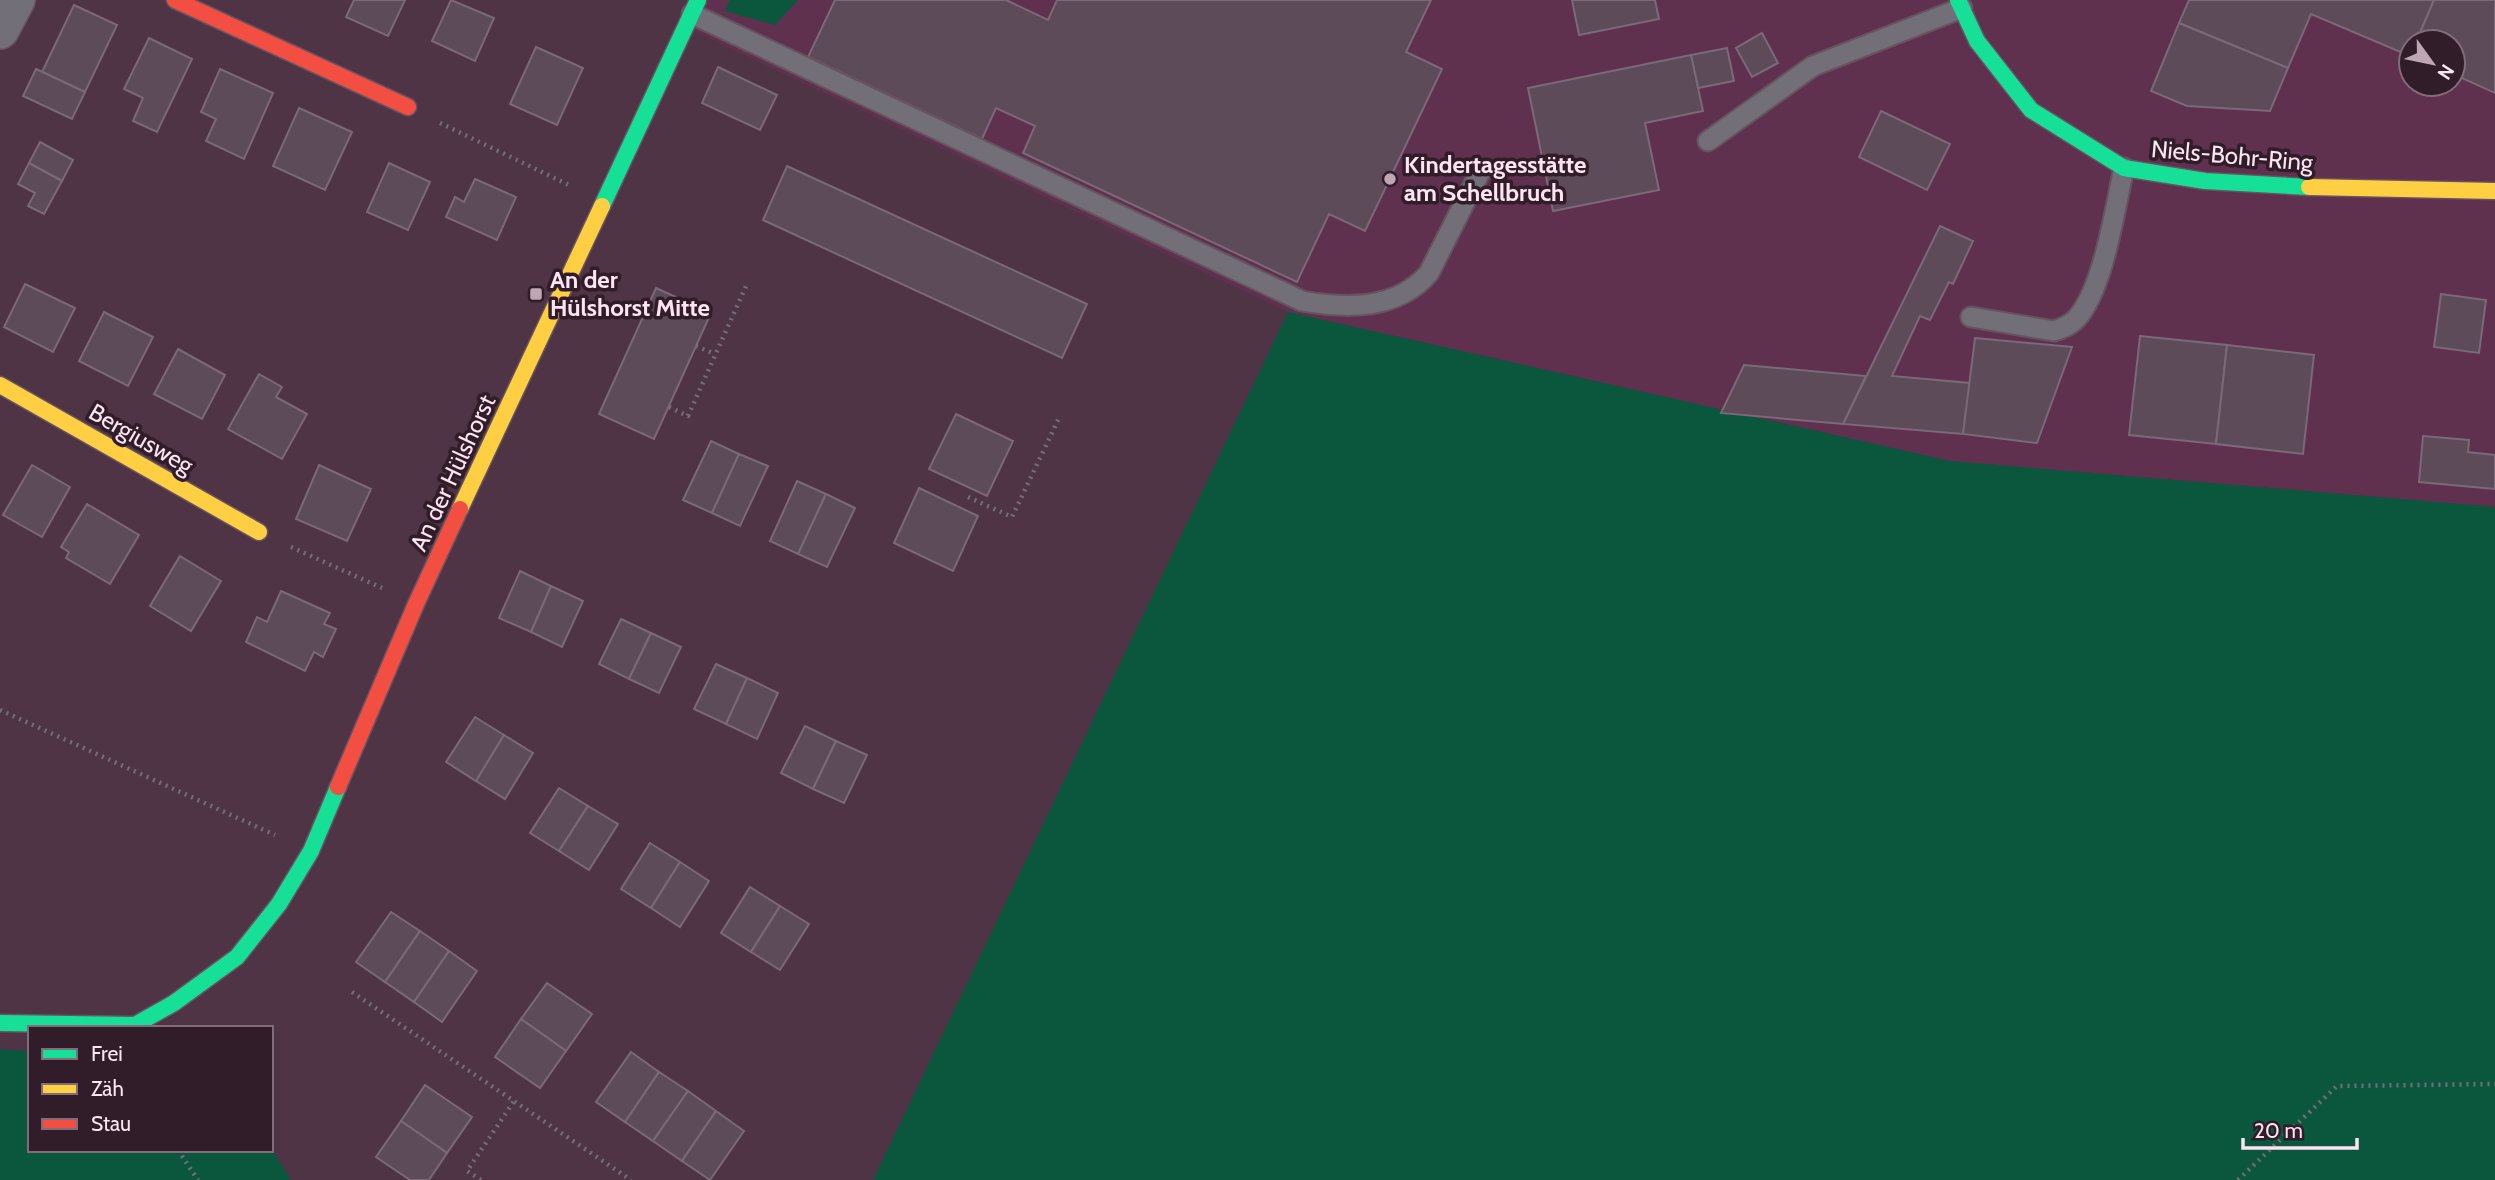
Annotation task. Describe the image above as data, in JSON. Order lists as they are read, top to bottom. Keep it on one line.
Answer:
{"streets":{"street":["Niels-Bohr-Ring","Bergiusweg","An der Hülshorst"]},"places":{"other":["Kindertagesstätte am Schellbruch"],"transit":["An der Hülshorst Mitte"]},"legend":["Frei","Zäh","Stau"],"scale_bar":"20 m","north":"bottom right"}
